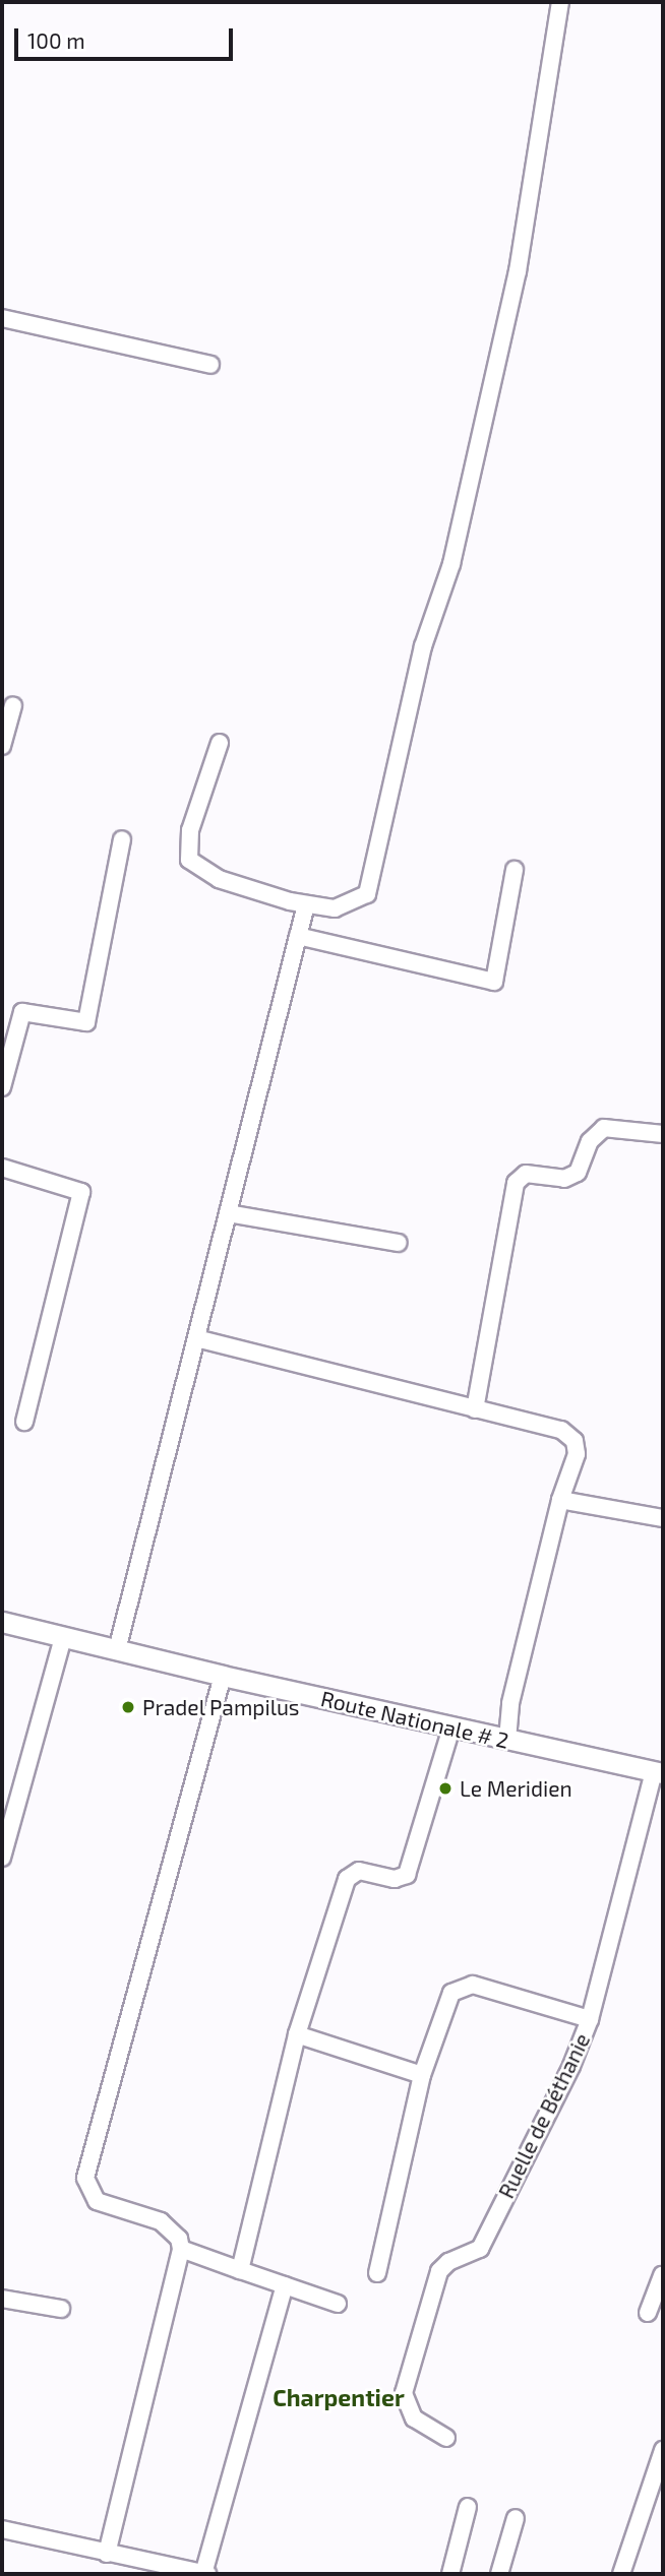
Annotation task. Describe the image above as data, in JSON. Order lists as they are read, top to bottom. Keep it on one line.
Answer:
{"streets":{"main road":["Route Nationale # 2"],"street":["Ruelle de Béthanie"]},"crossings":[["Route Nationale # 2","Ruelle de Béthanie"]],"districts":["Charpentier"],"places":["Pradel Pampilus","Le Meridien"],"scale_bar":"100 m"}
